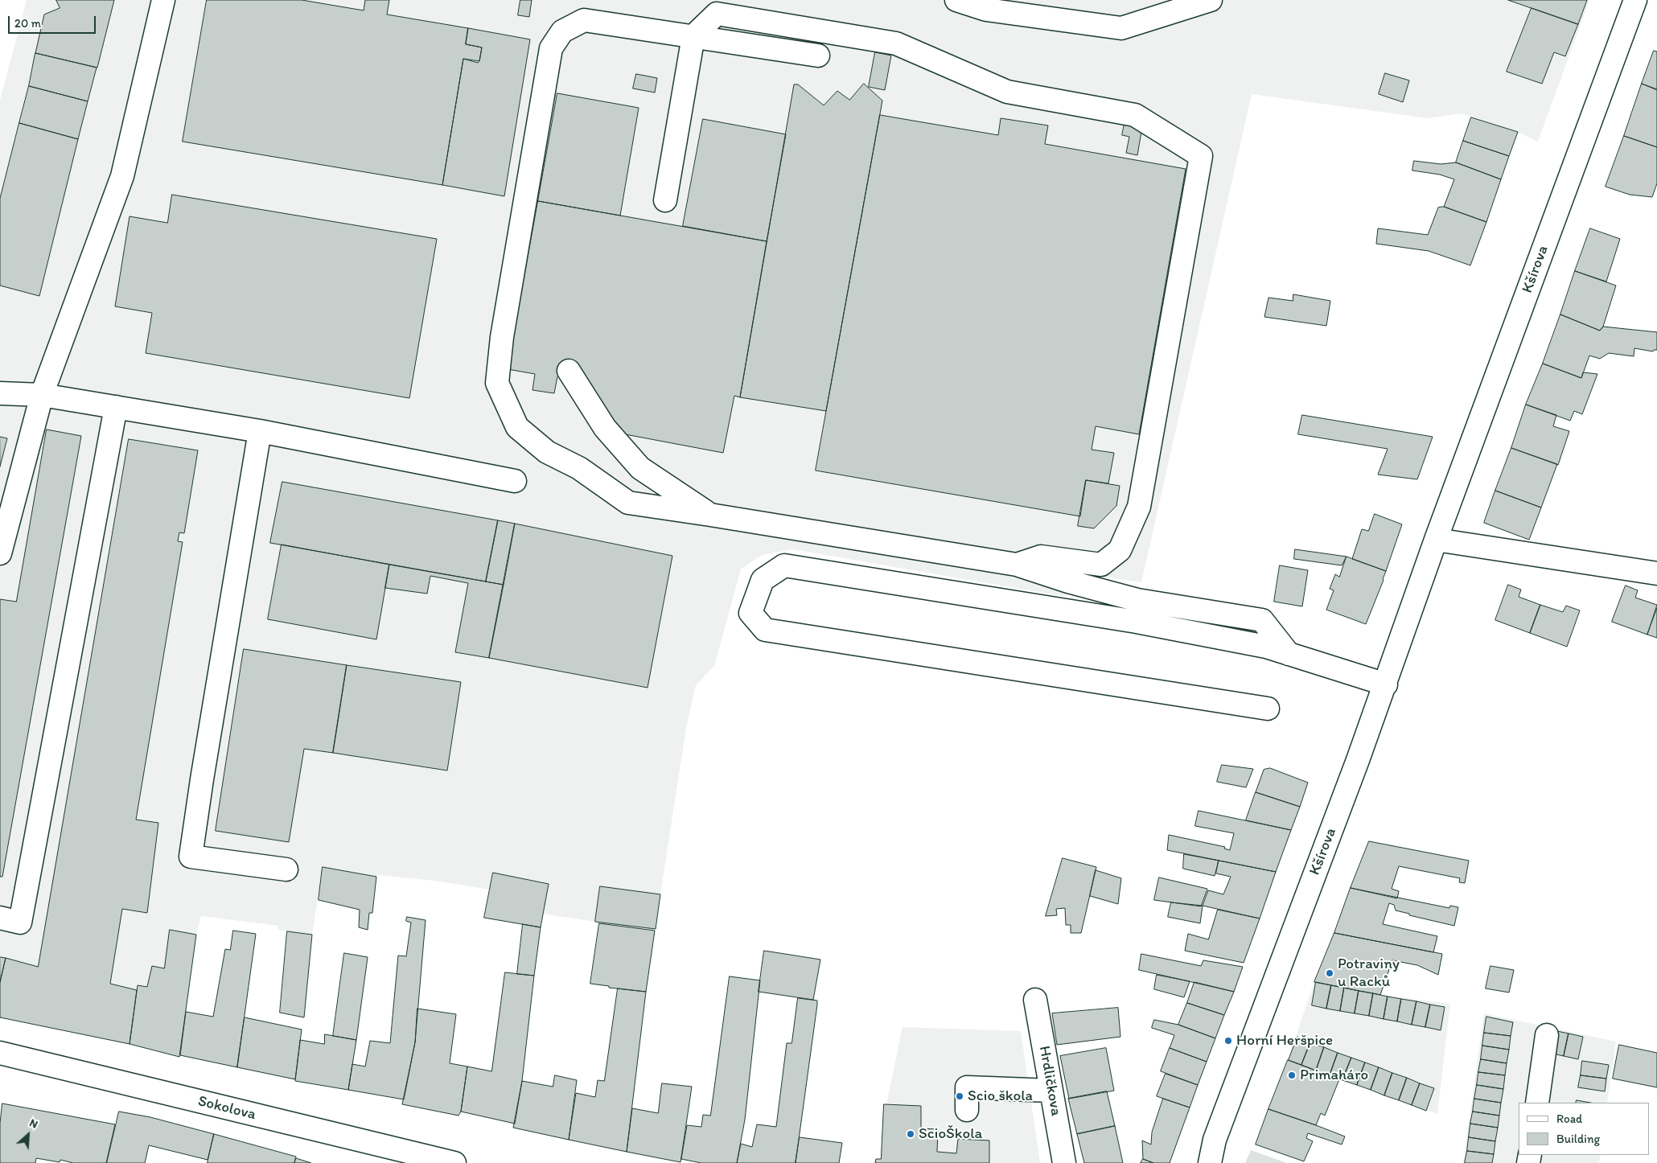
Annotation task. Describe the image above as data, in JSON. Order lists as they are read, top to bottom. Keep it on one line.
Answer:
{"streets":{"street":["Kšírova","Hrdličkova","Sokolova"]},"places":["Potraviny u Racků","Horní Heršpice","Primaháro","Scio škola","ScioŠkola"],"legend":["Road","Building"],"scale_bar":"20 m","north":"top right"}
